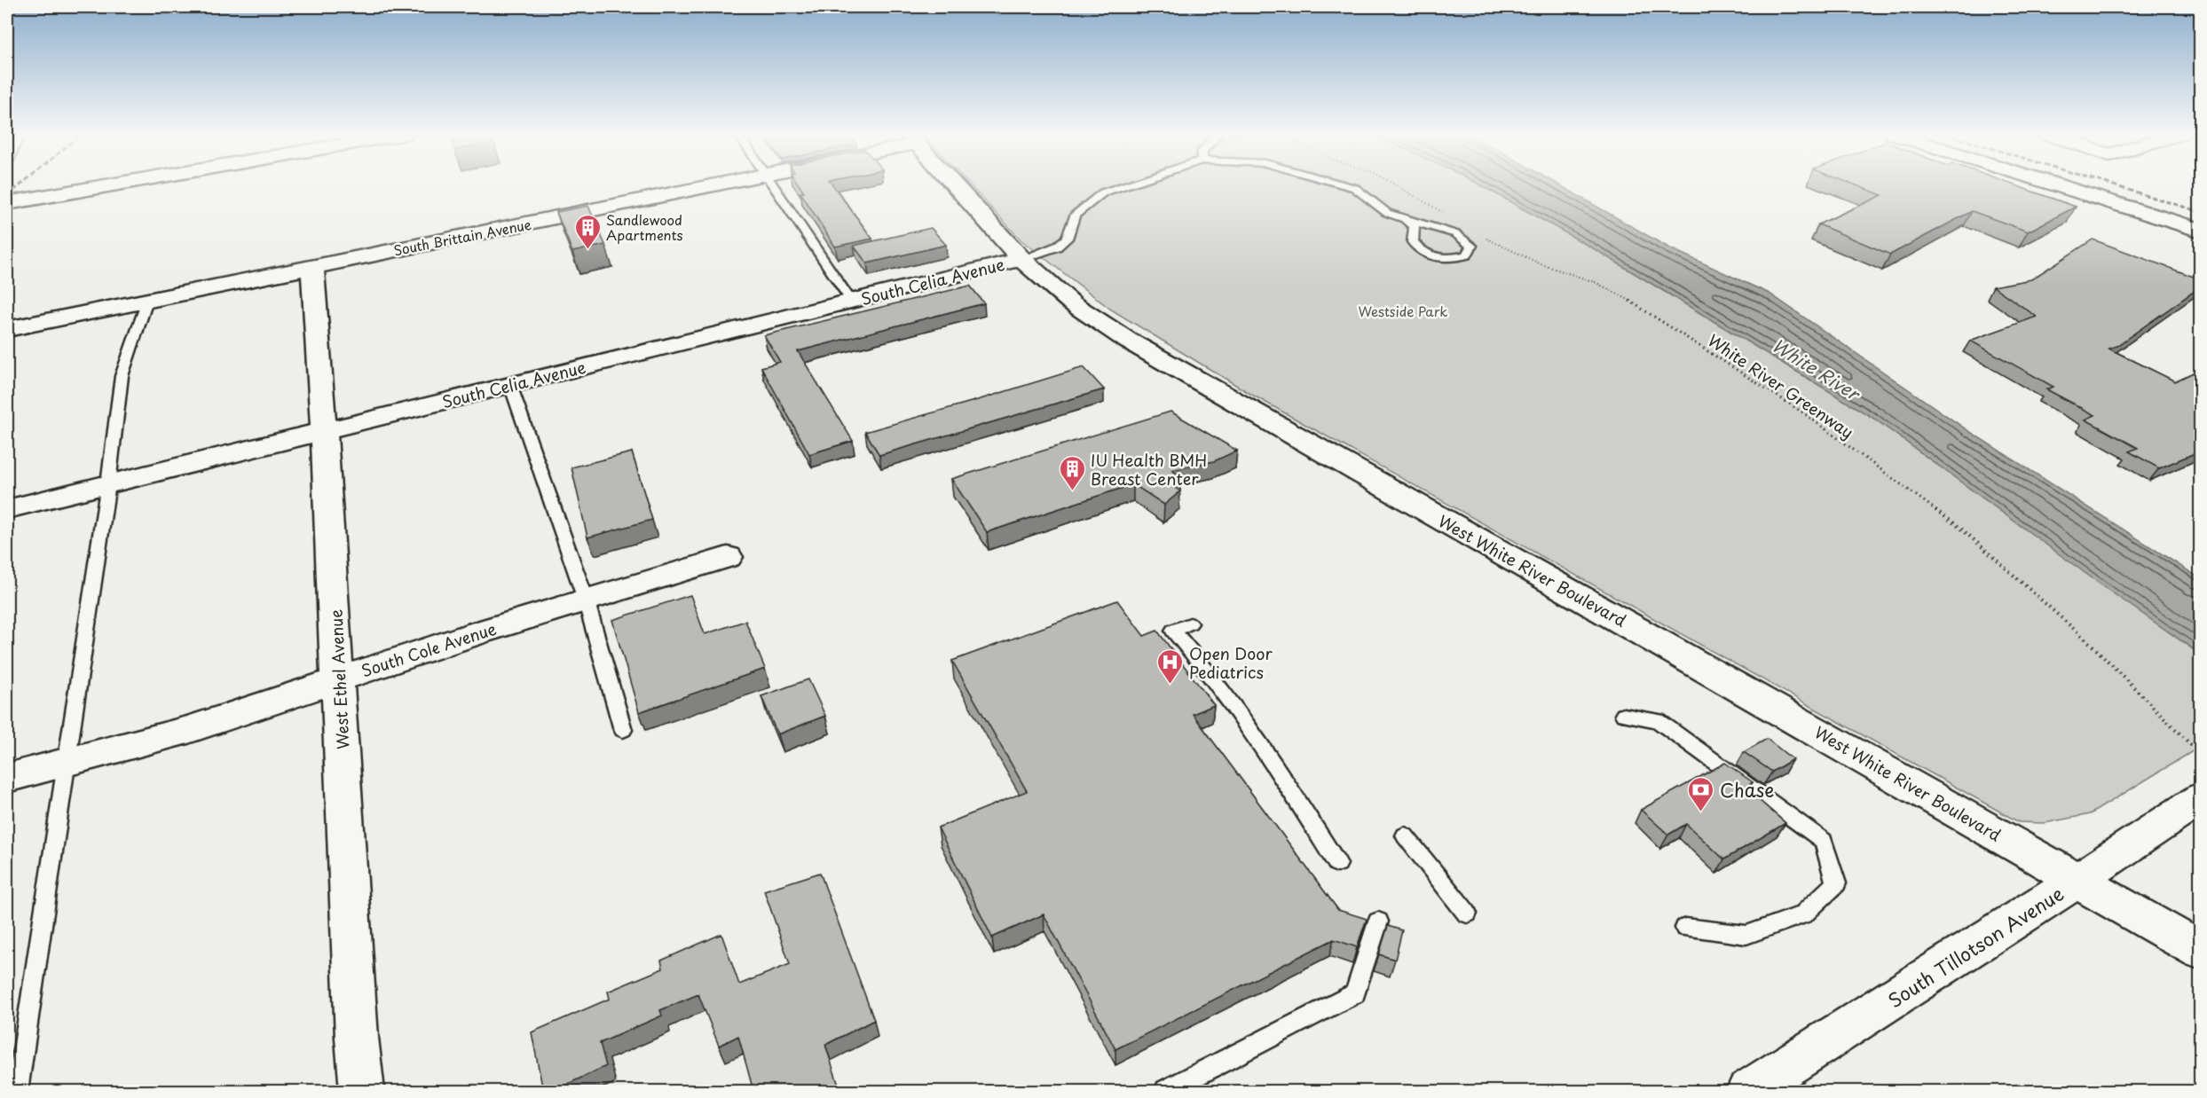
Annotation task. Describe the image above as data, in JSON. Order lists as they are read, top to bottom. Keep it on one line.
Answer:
{"streets":{"street":["South Brittain Avenue","South Celia Avenue","West White River Boulevard","South Cole Avenue","West Ethel Avenue","South Tillotson Avenue"],"path":["White River Greenway"]},"crossings":[["South Brittain Avenue","West Ethel Avenue"],["South Celia Avenue","West White River Boulevard"],["South Celia Avenue","West Ethel Avenue"],["West White River Boulevard","South Tillotson Avenue"],["South Cole Avenue","West Ethel Avenue"]],"water":["White River"],"parks":["Westside Park"],"places":{"building":["Sandlewood Apartments","IU Health BMH Breast Center"],"hospital":["Open Door Pediatrics"],"bank":["Chase"]}}
